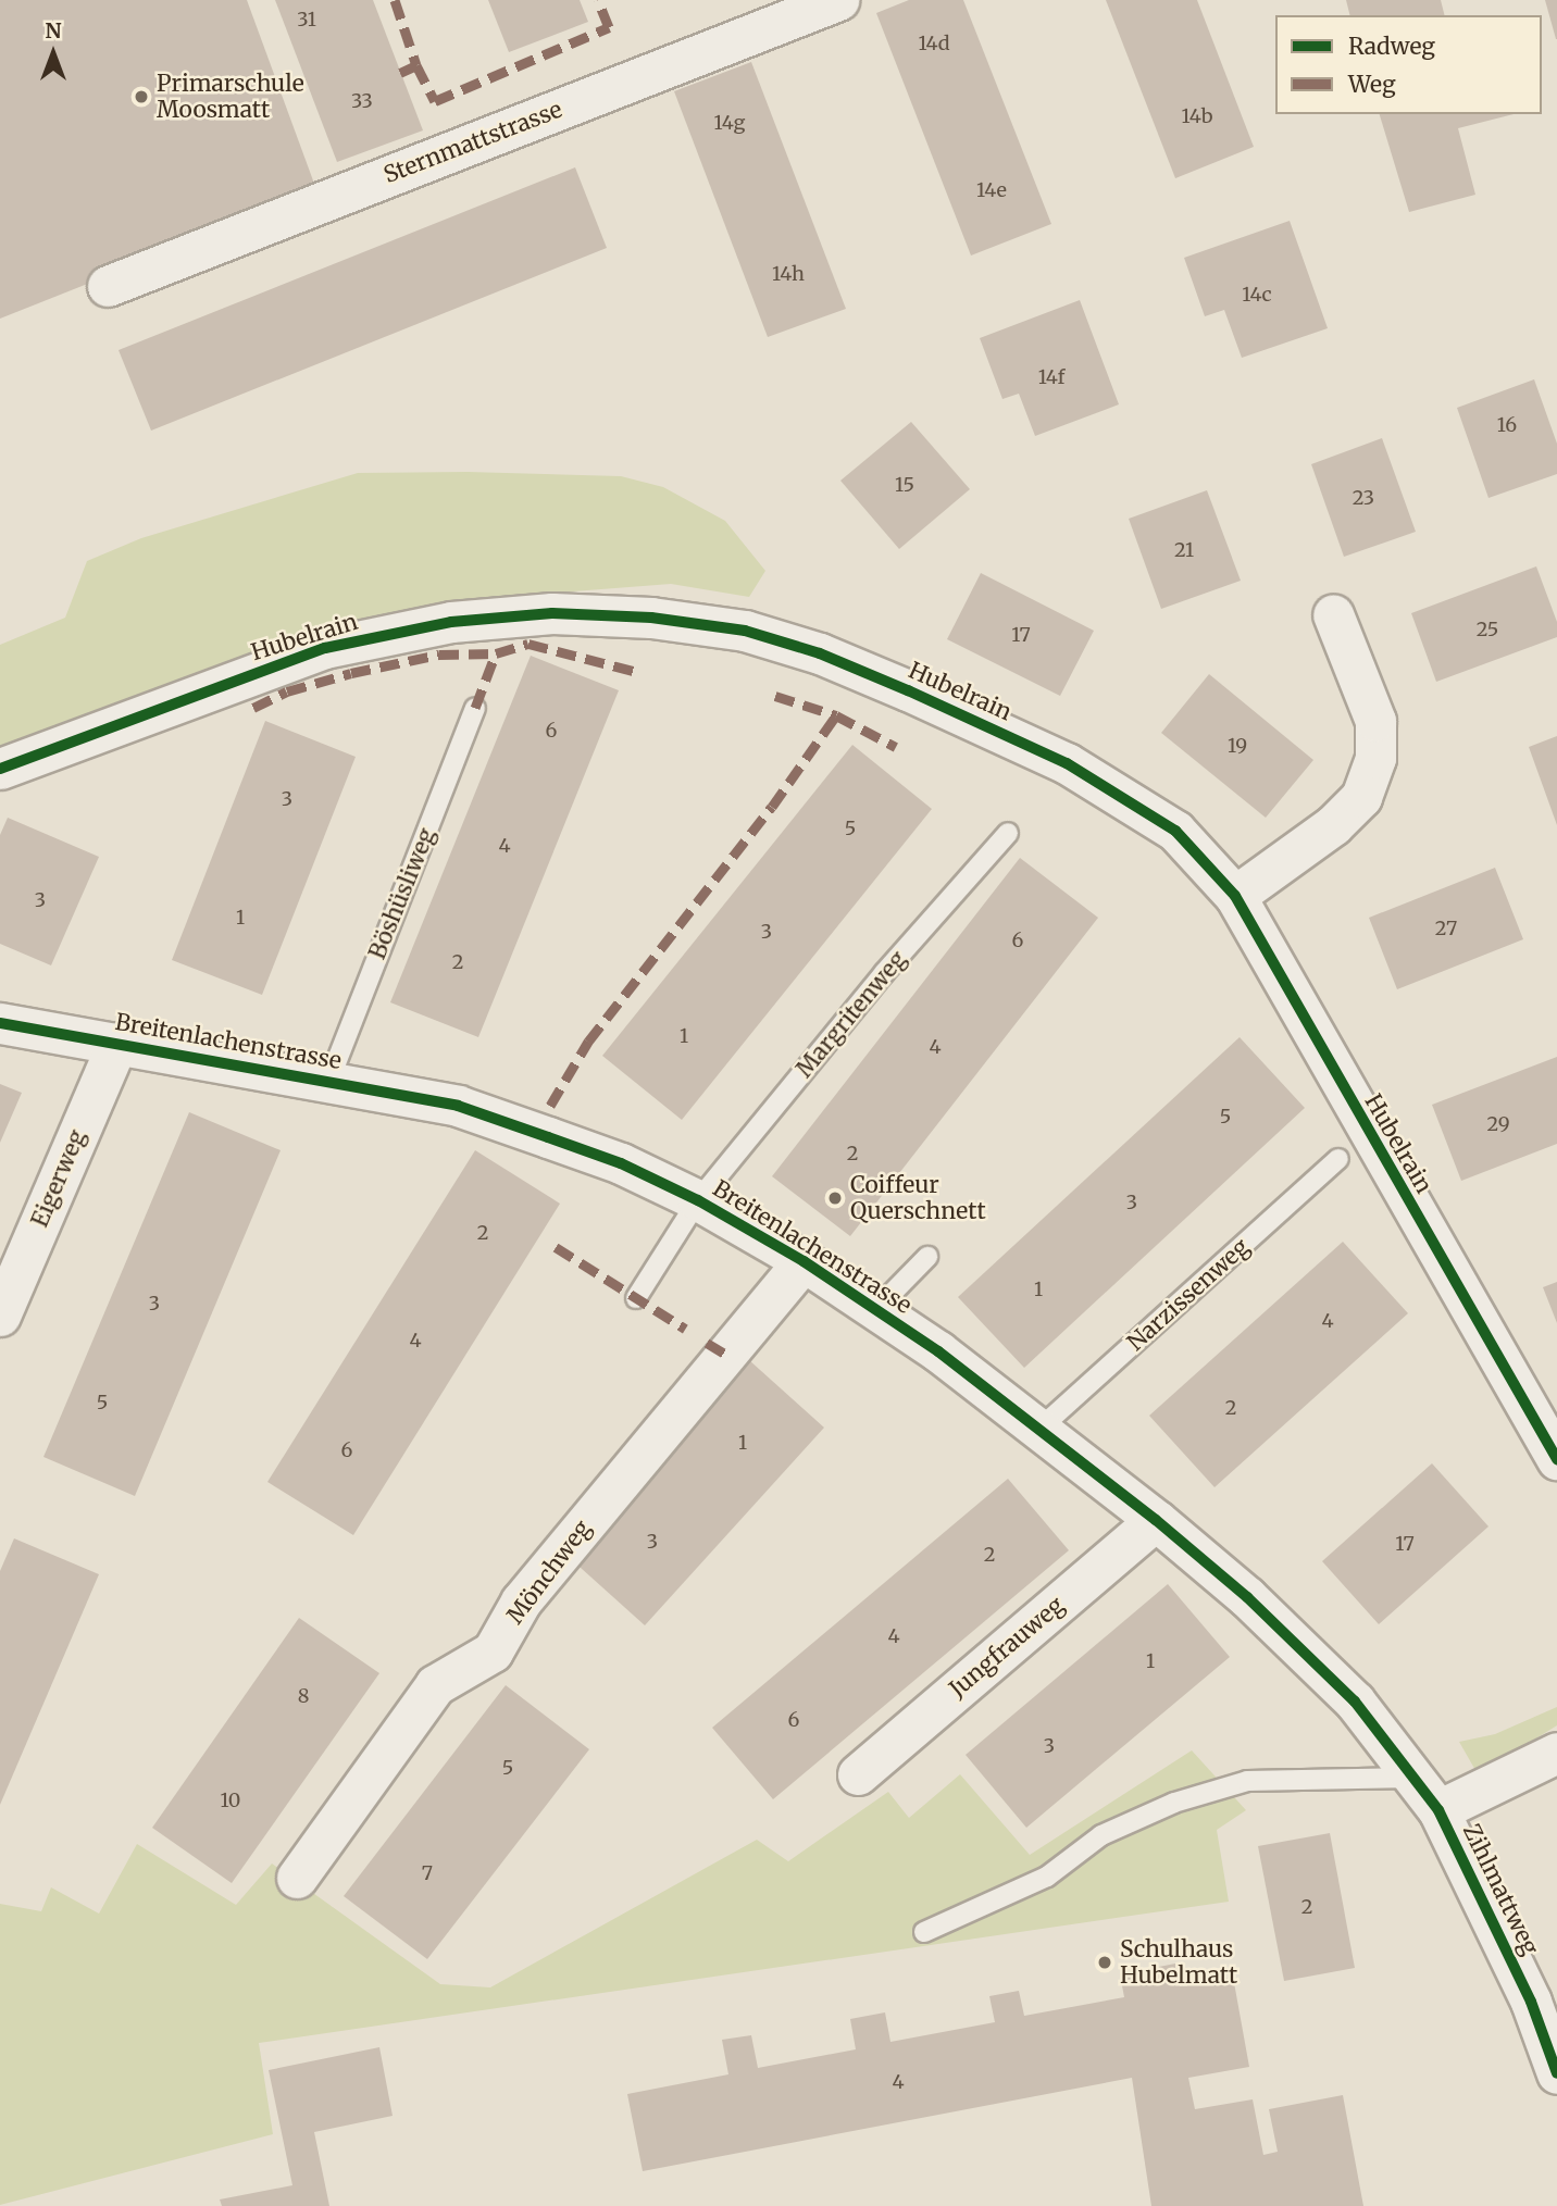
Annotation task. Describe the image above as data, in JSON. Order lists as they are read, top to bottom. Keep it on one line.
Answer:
{"streets":{"street":["Sternmattstrasse","Hubelrain","Breitenlachenstrasse","Eigerweg","Mönchweg","Jungfrauweg","Zihlmattweg"],"lane":["Böshüsliweg","Margritenweg","Narzissenweg"]},"crossings":[["Böshüsliweg","Breitenlachenstrasse"],["Margritenweg","Breitenlachenstrasse"],["Breitenlachenstrasse","Eigerweg"],["Breitenlachenstrasse","Narzissenweg"],["Breitenlachenstrasse","Mönchweg"],["Breitenlachenstrasse","Jungfrauweg"],["Breitenlachenstrasse","Zihlmattweg"]],"places":["Primarschule Moosmatt","Coiffeur Querschnett","Schulhaus Hubelmatt"],"house_numbers":["31","14d","33","14b","14g","14e","14h","14c","14f","16","15","23","21","25","17","6","19","3","5","4","3","1","27","3","6","2","1","4","5","29","2","3","2","1","3","4","4","5","2","1","6","3","17","2","4","1","8","6","3","5","10","7","2","4"],"legend":["Radweg","Weg"],"north":"top"}
